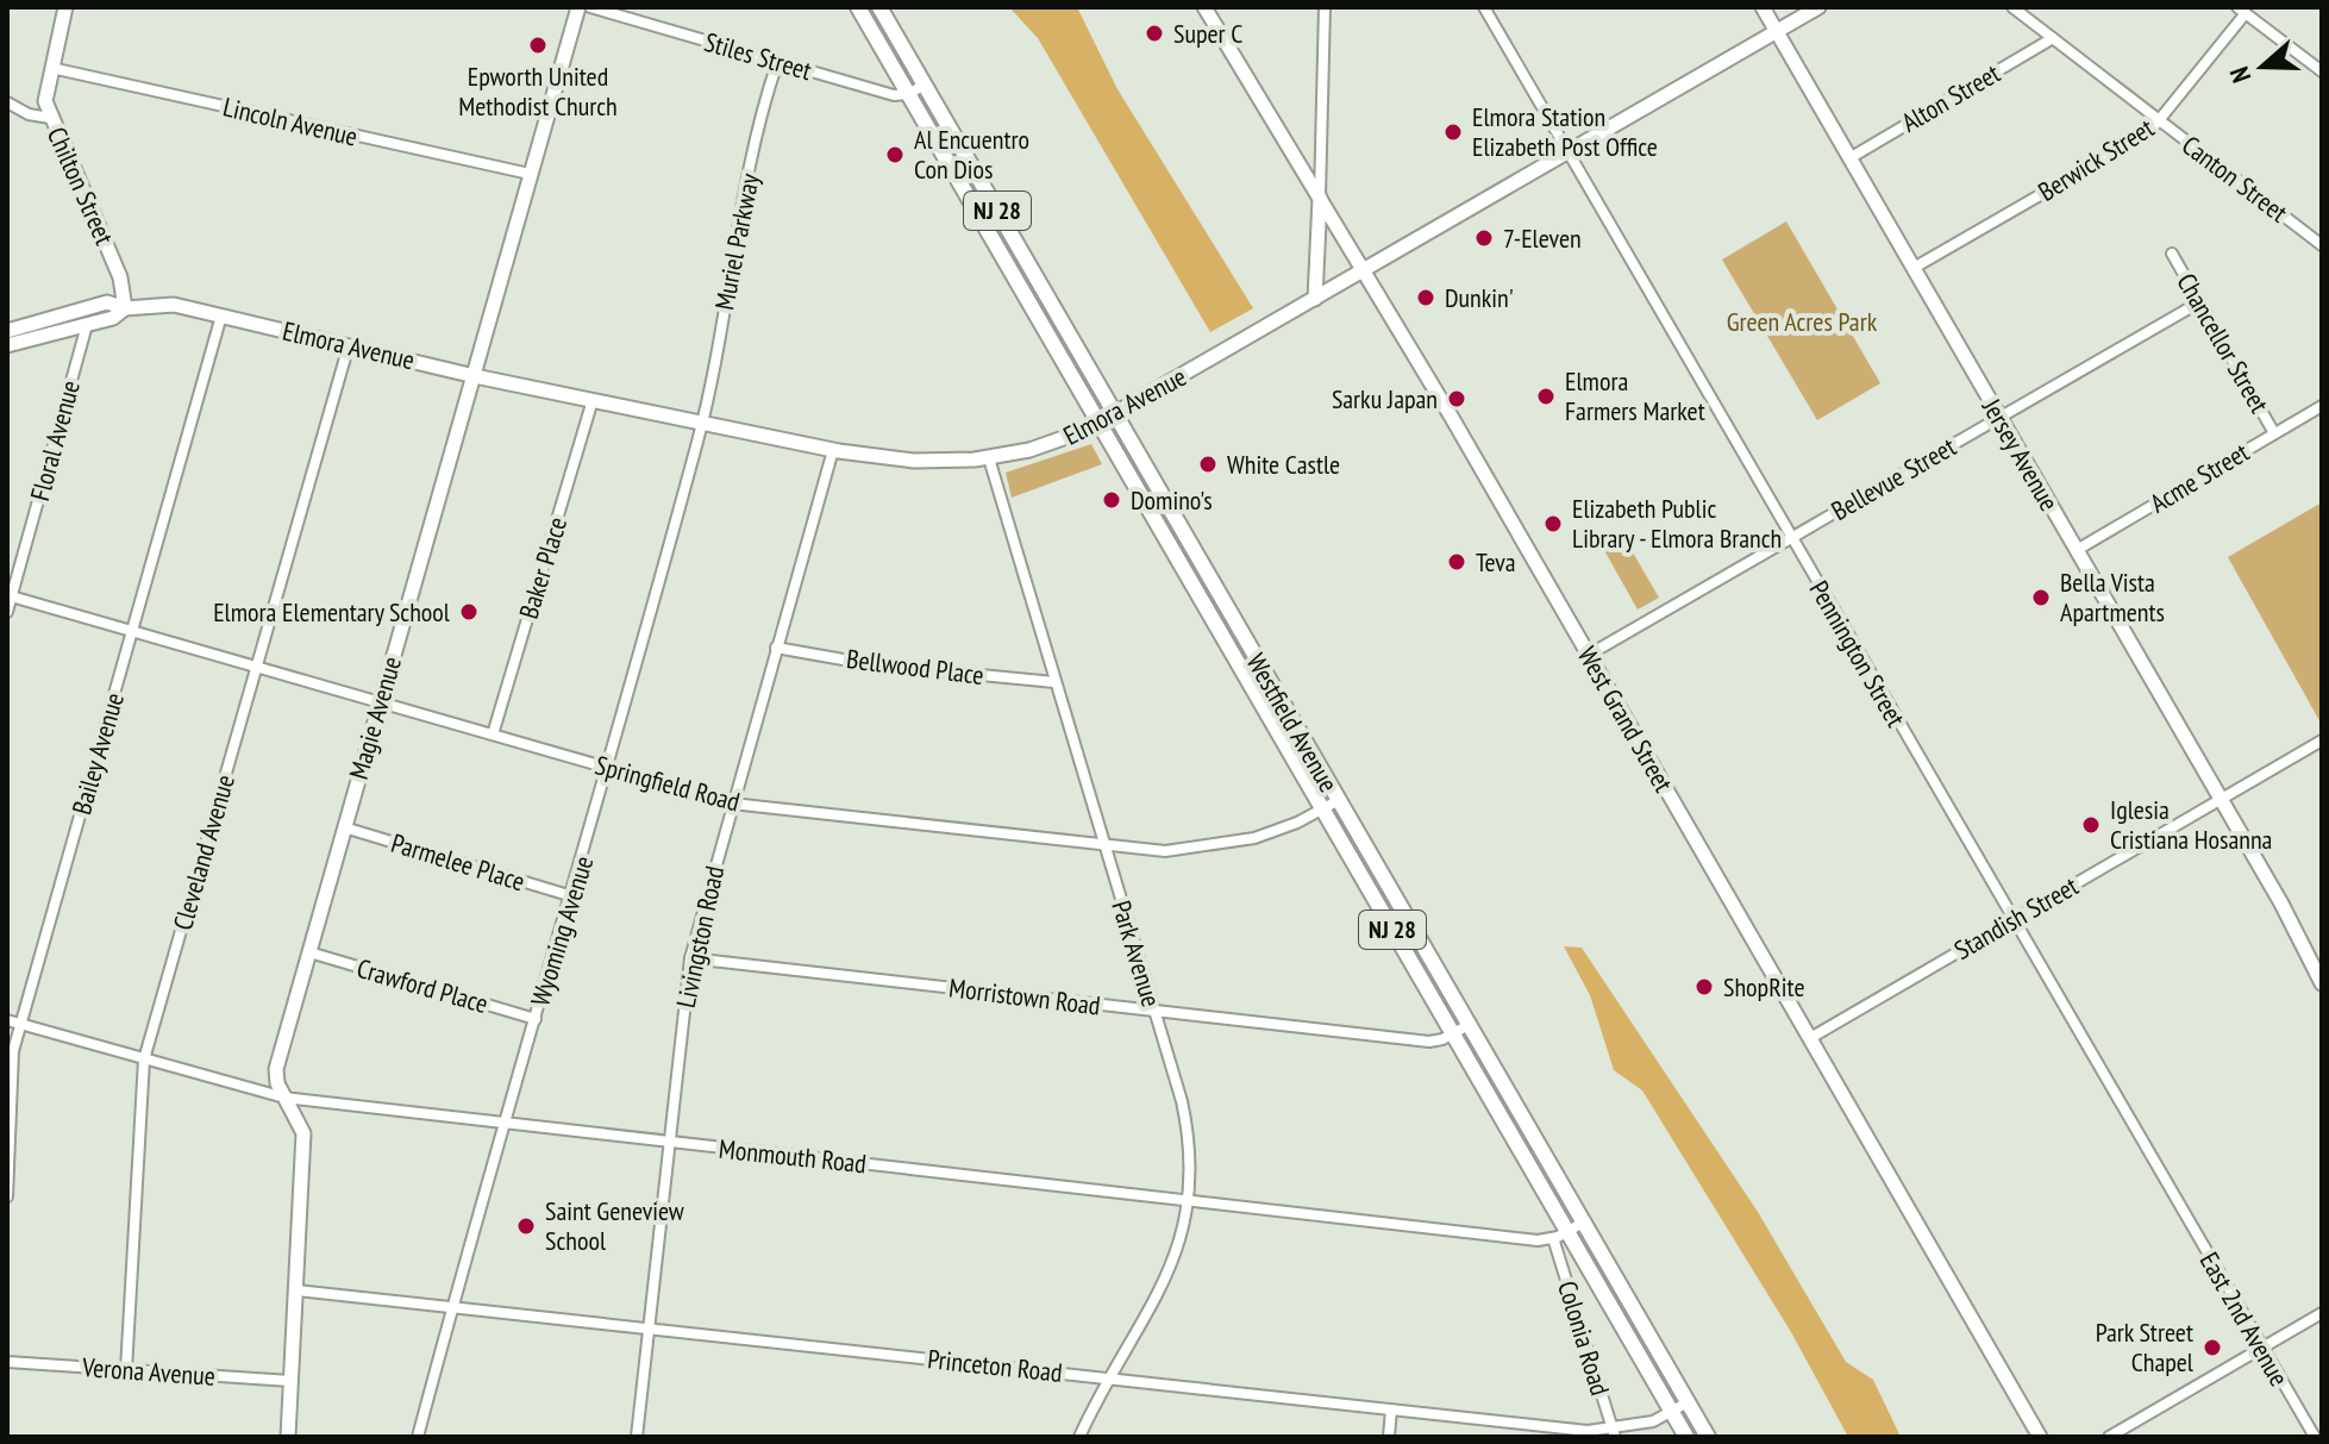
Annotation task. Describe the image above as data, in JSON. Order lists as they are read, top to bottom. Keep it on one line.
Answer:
{"streets":{"main road":["NJ 28","Westfield Avenue"],"street":["Stiles Street","Alton Street","Lincoln Avenue","Berwick Street","Canton Street","Chilton Street","Muriel Parkway","Chancellor Street","Elmora Avenue","Floral Avenue","Jersey Avenue","Acme Street","Bellevue Street","Baker Place","Pennington Street","Bellwood Place","Magie Avenue","West Grand Street","Bailey Avenue","Springfield Road","Cleveland Avenue","Parmelee Place","Standish Street","Wyoming Avenue","Livingston Road","Park Avenue","Crawford Place","Morristown Road","Monmouth Road","East 2nd Avenue","Colonia Road","Princeton Road","Verona Avenue"]},"crossings":[["Stiles Street","Muriel Parkway"],["Stiles Street","Westfield Avenue"],["Alton Street","Canton Street"],["Alton Street","Jersey Avenue"],["Lincoln Avenue","Chilton Street"],["Lincoln Avenue","Magie Avenue"],["Berwick Street","Canton Street"],["Berwick Street","Jersey Avenue"],["Chilton Street","Elmora Avenue"],["Muriel Parkway","Elmora Avenue"],["Muriel Parkway","Wyoming Avenue"],["Chancellor Street","Acme Street"],["Chancellor Street","Bellevue Street"],["Elmora Avenue","Jersey Avenue"],["Elmora Avenue","Baker Place"],["Elmora Avenue","Pennington Street"],["Elmora Avenue","Magie Avenue"],["Elmora Avenue","West Grand Street"],["Elmora Avenue","Westfield Avenue"],["Elmora Avenue","Bailey Avenue"],["Elmora Avenue","Cleveland Avenue"],["Elmora Avenue","Wyoming Avenue"],["Elmora Avenue","Livingston Road"],["Elmora Avenue","Park Avenue"],["Floral Avenue","Springfield Road"],["Jersey Avenue","Acme Street"],["Jersey Avenue","Bellevue Street"],["Jersey Avenue","Standish Street"],["Bellevue Street","Pennington Street"],["Bellevue Street","West Grand Street"],["Baker Place","Springfield Road"],["Pennington Street","Standish Street"],["Pennington Street","East 2nd Avenue"],["Bellwood Place","Livingston Road"],["Bellwood Place","Park Avenue"],["Magie Avenue","Springfield Road"],["Magie Avenue","Parmelee Place"],["Magie Avenue","Crawford Place"],["Magie Avenue","Monmouth Road"],["Magie Avenue","Princeton Road"],["Magie Avenue","Verona Avenue"],["West Grand Street","Standish Street"],["Westfield Avenue","Springfield Road"],["Westfield Avenue","Morristown Road"],["Westfield Avenue","Monmouth Road"],["Westfield Avenue","Colonia Road"],["Westfield Avenue","Princeton Road"],["Bailey Avenue","Springfield Road"],["Bailey Avenue","Monmouth Road"],["Springfield Road","Cleveland Avenue"],["Springfield Road","Wyoming Avenue"],["Springfield Road","Livingston Road"],["Springfield Road","Park Avenue"],["Cleveland Avenue","Monmouth Road"],["Cleveland Avenue","Verona Avenue"],["Parmelee Place","Wyoming Avenue"],["Wyoming Avenue","Crawford Place"],["Wyoming Avenue","Monmouth Road"],["Wyoming Avenue","Princeton Road"],["Livingston Road","Morristown Road"],["Livingston Road","Monmouth Road"],["Livingston Road","Princeton Road"],["Park Avenue","Morristown Road"],["Park Avenue","Monmouth Road"],["Park Avenue","Princeton Road"],["Monmouth Road","Colonia Road"],["Colonia Road","Princeton Road"]],"parks":["Green Acres Park"],"places":["Super C","Epworth United Methodist Church","Elmora Station Elizabeth Post Office","Al Encuentro Con Dios","7-Eleven","Dunkin'","Elmora Farmers Market","Sarku Japan","White Castle","Domino's","Elizabeth Public Library - Elmora Branch","Teva","Bella Vista Apartments","Elmora Elementary School","Iglesia Cristiana Hosanna","ShopRite","Saint Geneview School","Park Street Chapel"],"north":"left"}
